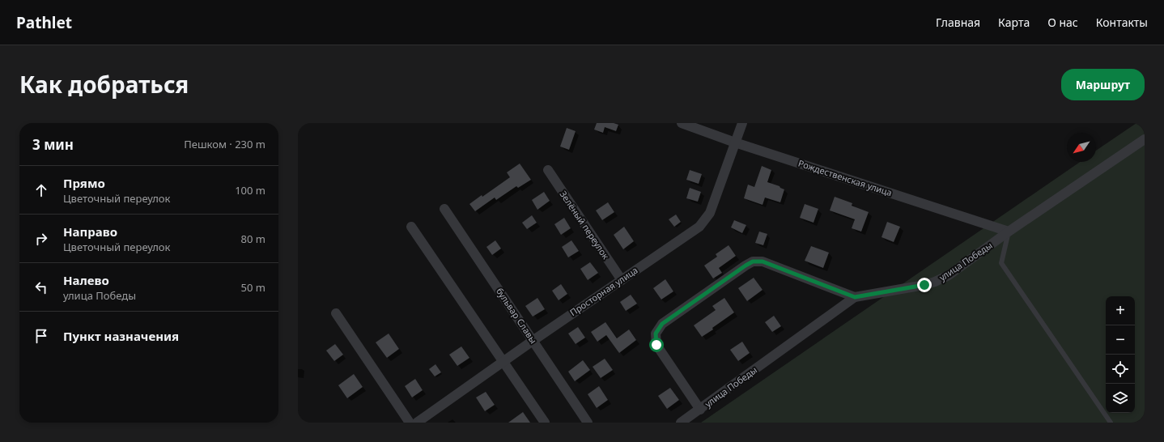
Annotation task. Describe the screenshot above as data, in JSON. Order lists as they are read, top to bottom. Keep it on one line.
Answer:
{"streets":{"street":["Рождественская улица","Зелёный переулок","улица Победы","Просторная улица","бульвар Славы"]},"crossings":[["Рождественская улица","улица Победы"],["Рождественская улица","Просторная улица"],["Зелёный переулок","Просторная улица"],["Просторная улица","бульвар Славы"]],"north":"bottom left","page":{"header":"Pathlet","nav":["Главная","Карта","О нас","Контакты"],"title":"Как добраться","buttons":"Маршрут","heading":["3 мин","Пешком · 230 m"],"list":[["Прямо","Цветочный переулок","100 m"],["Направо","Цветочный переулок","80 m"],["Налево","улица Победы","50 m"],"Пункт назначения"],"map_buttons":["+","−"]}}
